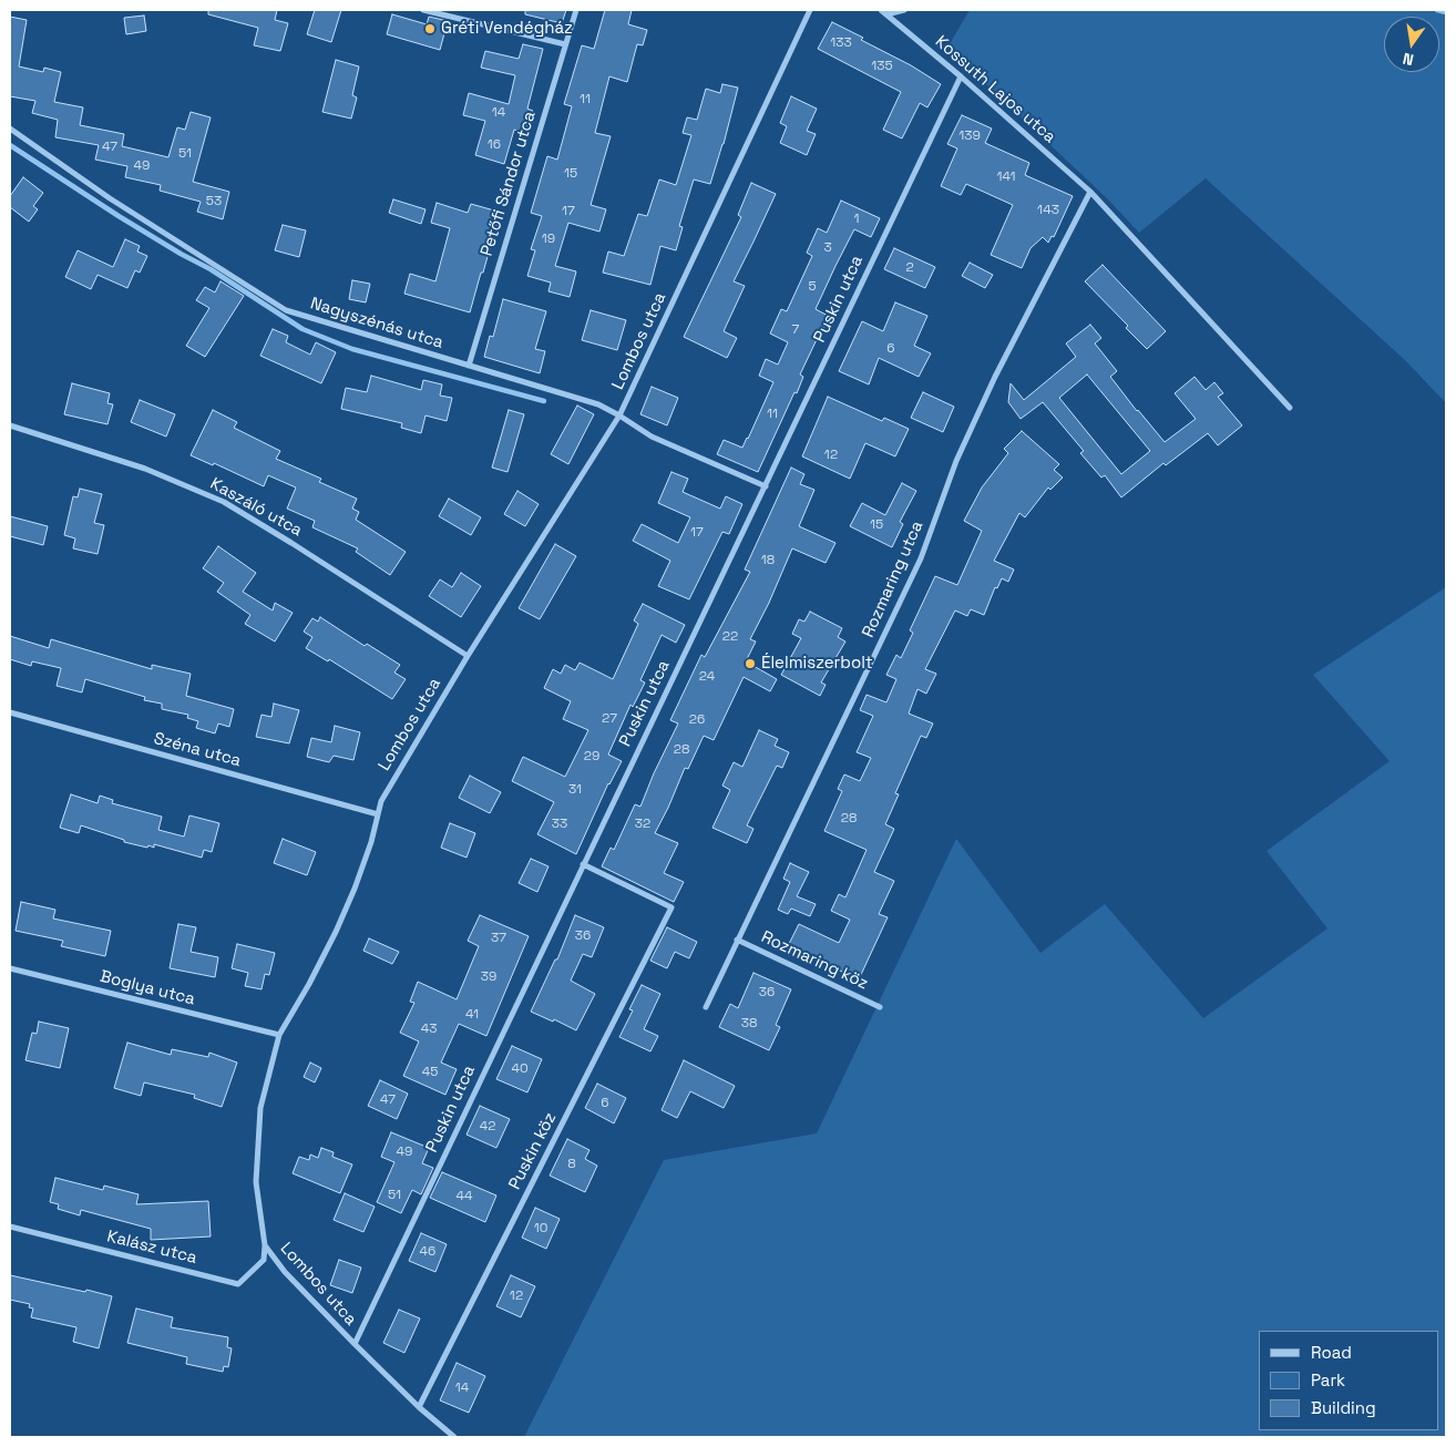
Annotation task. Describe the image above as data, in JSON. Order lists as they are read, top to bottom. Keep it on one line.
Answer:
{"streets":{"street":["Kossuth Lajos utca","Petőfi Sándor utca","Puskin utca","Nagyszénás utca","Lombos utca","Kaszáló utca","Rozmaring utca","Széna utca","Rozmaring köz","Boglya utca","Puskin köz","Kalász utca"]},"crossings":[["Kossuth Lajos utca","Puskin utca"],["Kossuth Lajos utca","Rozmaring utca"],["Petőfi Sándor utca","Nagyszénás utca"],["Puskin utca","Nagyszénás utca"],["Puskin utca","Lombos utca"],["Puskin utca","Puskin köz"],["Nagyszénás utca","Lombos utca"],["Lombos utca","Kaszáló utca"],["Lombos utca","Széna utca"],["Lombos utca","Boglya utca"],["Lombos utca","Puskin köz"],["Lombos utca","Kalász utca"],["Rozmaring utca","Rozmaring köz"]],"places":["Gréti Vendégház","Élelmiszerbolt"],"house_numbers":["133","135","11","14","139","16","47","51","49","15","141","53","143","17","1","19","3","2","5","7","6","11","12","15","17","18","22","24","27","26","28","29","31","28","33","32","36","37","39","36","41","38","43","40","45","47","6","42","49","8","51","44","10","46","12","14"],"legend":["Road","Park","Building"],"north":"bottom"}
